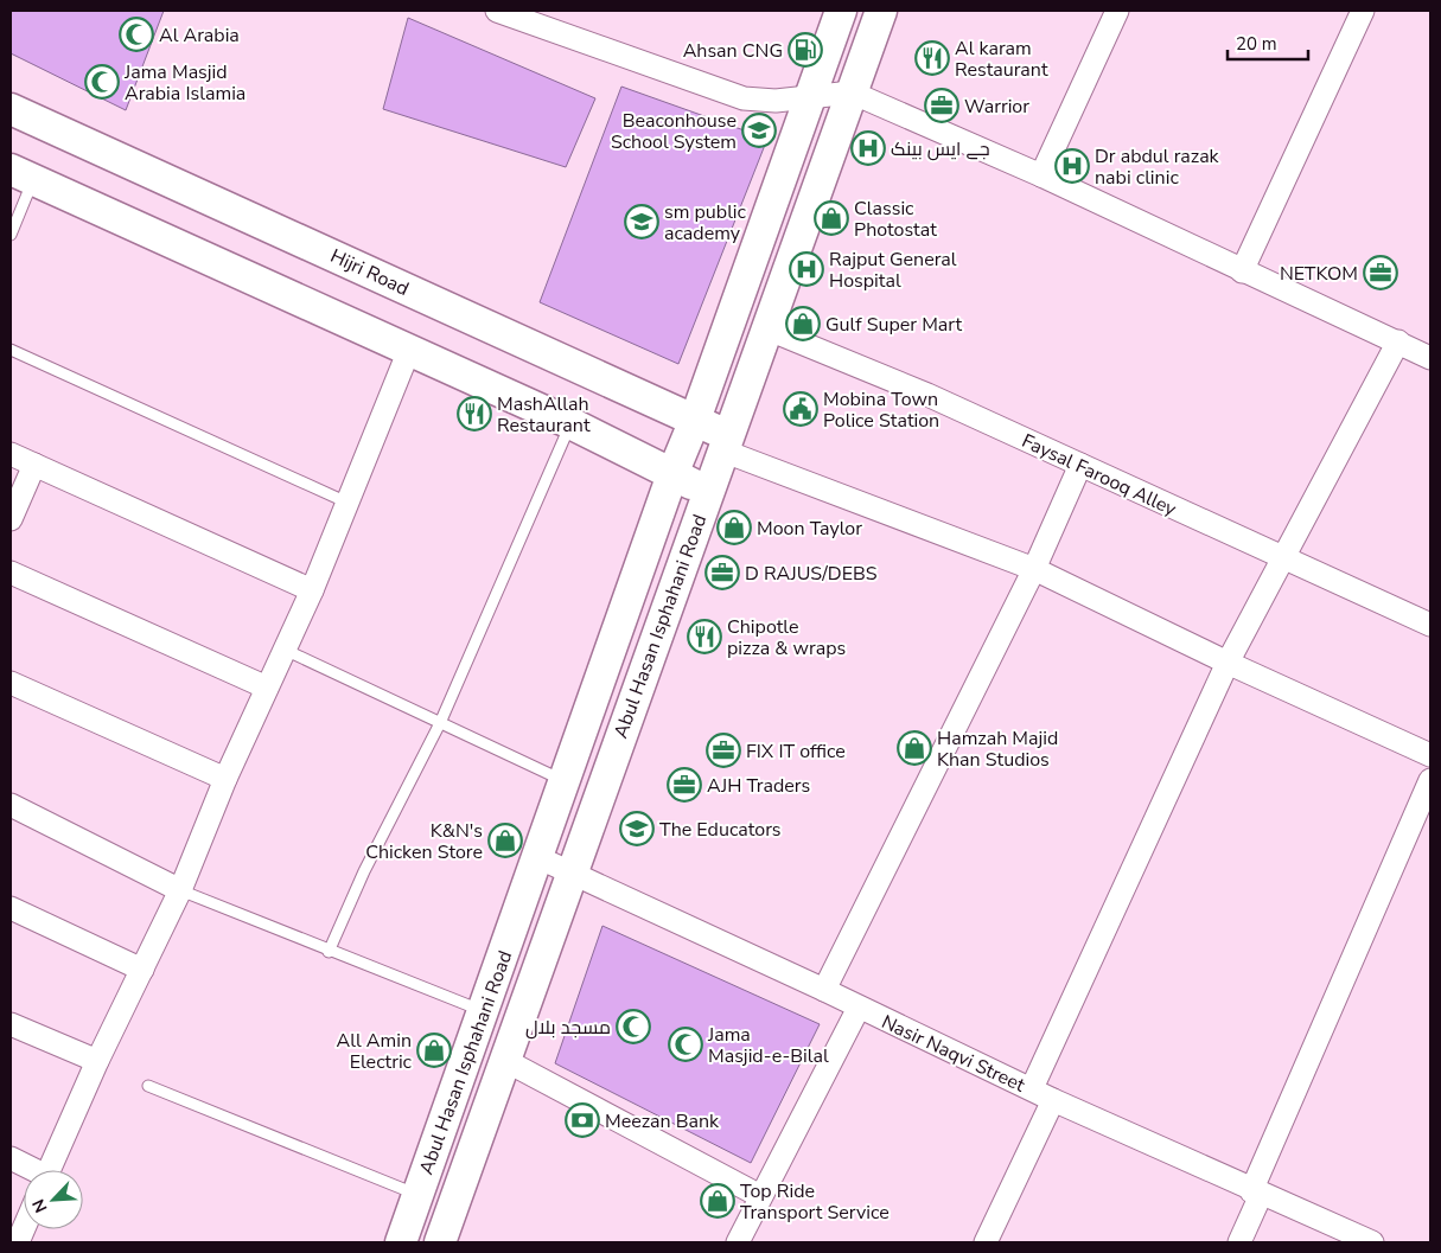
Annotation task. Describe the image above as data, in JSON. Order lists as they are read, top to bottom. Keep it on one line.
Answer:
{"streets":{"main road":["Hijri Road","Abul Hasan Isphahani Road"],"street":["Faysal Farooq Alley","Nasir Naqvi Street"]},"crossings":[["Hijri Road","Abul Hasan Isphahani Road"],["Faysal Farooq Alley","Abul Hasan Isphahani Road"],["Abul Hasan Isphahani Road","Nasir Naqvi Street"]],"places":{"mosque":["Al Arabia","Jama Masjid Arabia Islamia","مسجد بلال","Jama Masjid-e-Bilal"],"fuel station":["Ahsan CNG"],"restaurant":["Al karam Restaurant","MashAllah Restaurant","Chipotle pizza & wraps"],"office":["Warrior","NETKOM","D RAJUS/DEBS","FIX IT office","AJH Traders"],"school or university":["Beaconhouse School System","sm public academy","The Educators"],"hospital":["جے ایس بینک","Dr abdul razak nabi clinic","Rajput General Hospital"],"shop":["Classic Photostat","Gulf Super Mart","Moon Taylor","Hamzah Majid Khan Studios","K&N's Chicken Store","All Amin Electric","Top Ride Transport Service"],"public building":["Mobina Town Police Station"],"bank":["Meezan Bank"]},"scale_bar":"20 m","north":"bottom left"}
